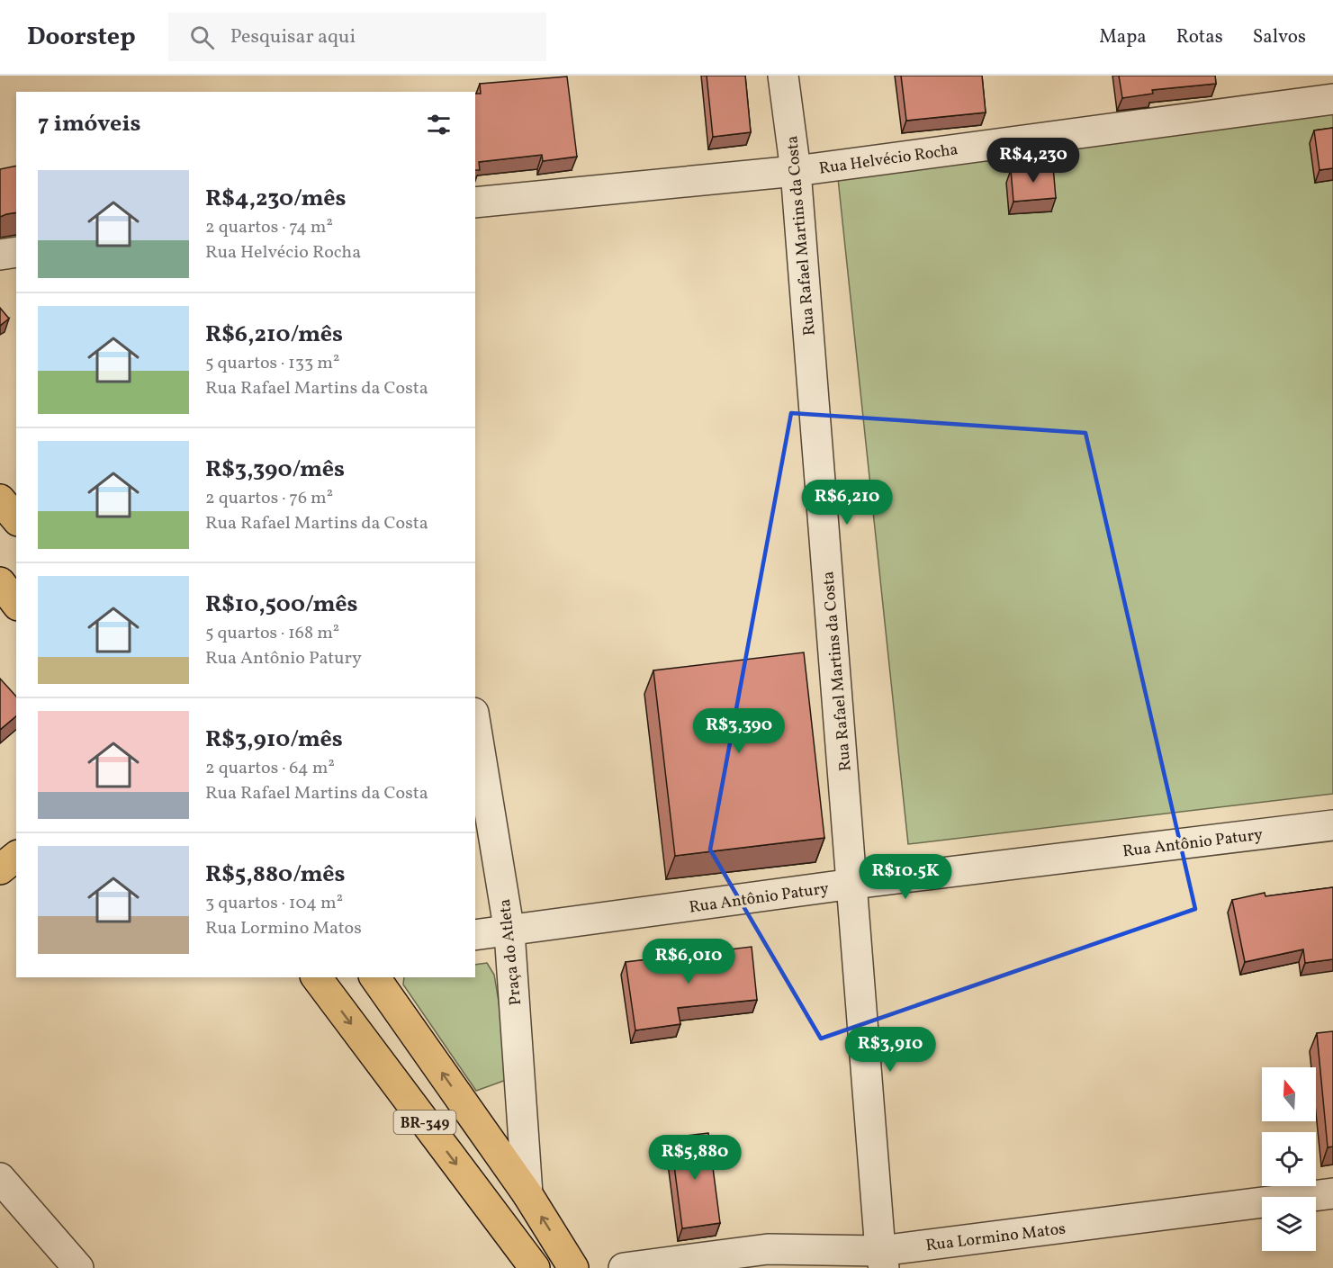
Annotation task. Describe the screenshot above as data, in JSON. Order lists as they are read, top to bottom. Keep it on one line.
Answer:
{"streets":{"main road":["BR-349"],"street":["Rua Helvécio Rocha","Rua Rafael Martins da Costa","Rua Antônio Patury","Praça do Atleta","Rua Lormino Matos"]},"crossings":[["Rua Helvécio Rocha","Rua Rafael Martins da Costa"],["Rua Rafael Martins da Costa","Rua Antônio Patury"],["Rua Rafael Martins da Costa","Rua Lormino Matos"],["Rua Antônio Patury","Praça do Atleta"],["Praça do Atleta","BR-349"]],"north":"top","page":{"header":"Doorstep","search":"Pesquisar aqui","nav":["Mapa","Rotas","Salvos"],"heading":"7 imóveis","price":["R$4,230","R$6,210","R$3,390","R$10.5K","R$6,010","R$3,910","R$5,880"],"list":[{"name":"R$4,230/mês","note":"2 quartos · 74 m² · Rua Helvécio Rocha"},{"name":"R$6,210/mês","note":"5 quartos · 133 m² · Rua Rafael Martins da Costa"},{"name":"R$3,390/mês","note":"2 quartos · 76 m² · Rua Rafael Martins da Costa"},{"name":"R$10,500/mês","note":"5 quartos · 168 m² · Rua Antônio Patury"},{"name":"R$3,910/mês","note":"2 quartos · 64 m² · Rua Rafael Martins da Costa"},{"name":"R$5,880/mês","note":"3 quartos · 104 m² · Rua Lormino Matos"}]}}
